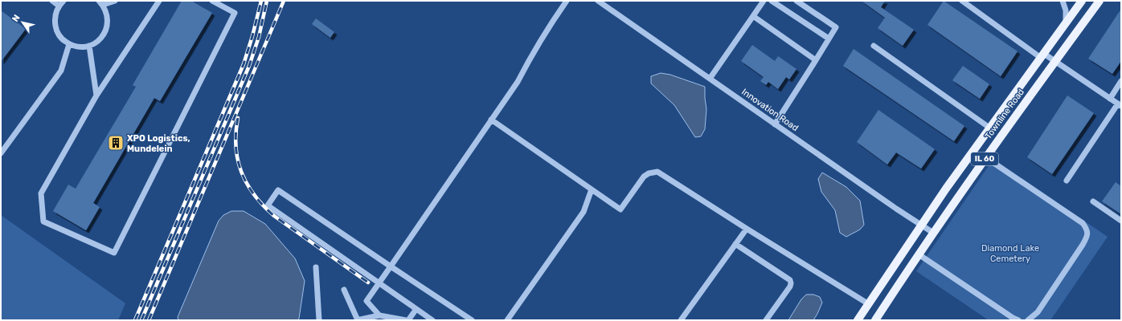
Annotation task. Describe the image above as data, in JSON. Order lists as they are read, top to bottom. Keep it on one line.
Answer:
{"streets":{"main road":["Townline Road","IL 60"],"street":["Innovation Road"]},"crossings":[["Innovation Road","Townline Road"]],"parks":["Diamond Lake Cemetery"],"places":{"building":["XPO Logistics, Mundelein"]},"north":"top left"}
